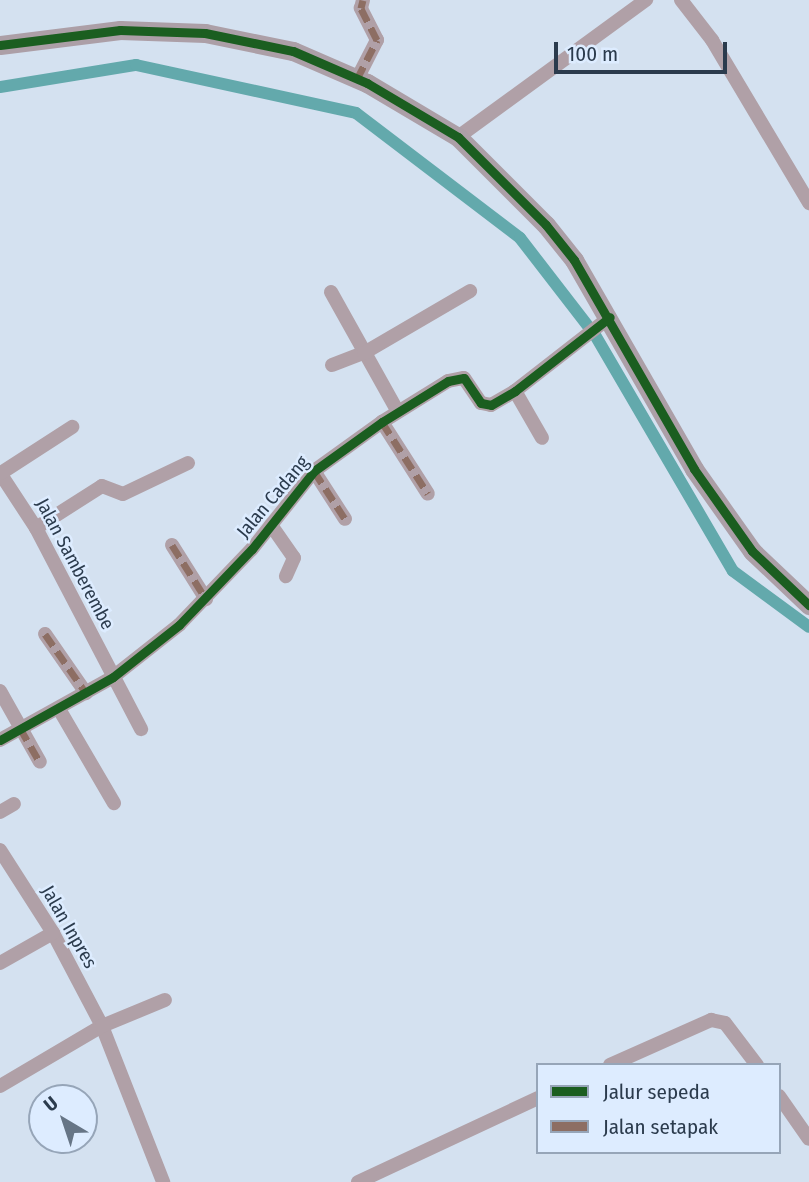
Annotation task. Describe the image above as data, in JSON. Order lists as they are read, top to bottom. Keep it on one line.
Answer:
{"streets":{"street":["Jalan Cadang","Jalan Samberembe","Jalan Inpres"]},"crossings":[["Jalan Cadang","Jalan Samberembe"]],"legend":["Jalur sepeda","Jalan setapak"],"scale_bar":"100 m","north":"top left"}
